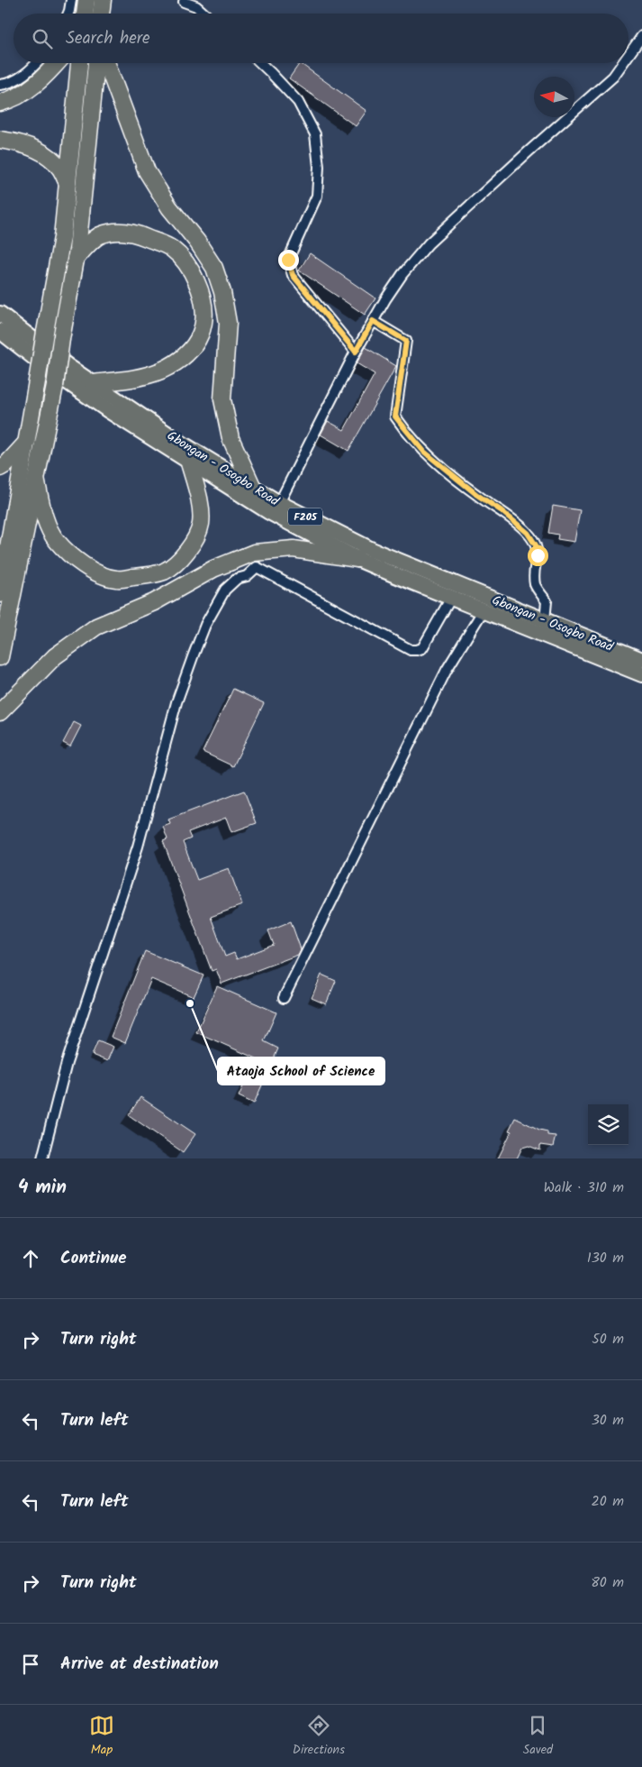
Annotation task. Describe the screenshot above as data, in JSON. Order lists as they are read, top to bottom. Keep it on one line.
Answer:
{"streets":{"main road":["Gbongan - Osogbo Road","F205"]},"places":["Ataoja School of Science"],"north":"left","page":{"search":"Search here","heading":["4 min","Walk · 310 m"],"list":[["Continue","130 m"],["Turn right","50 m"],["Turn left","30 m"],["Turn left","20 m"],["Turn right","80 m"],"Arrive at destination"],"nav":["Map","Directions","Saved"]}}
